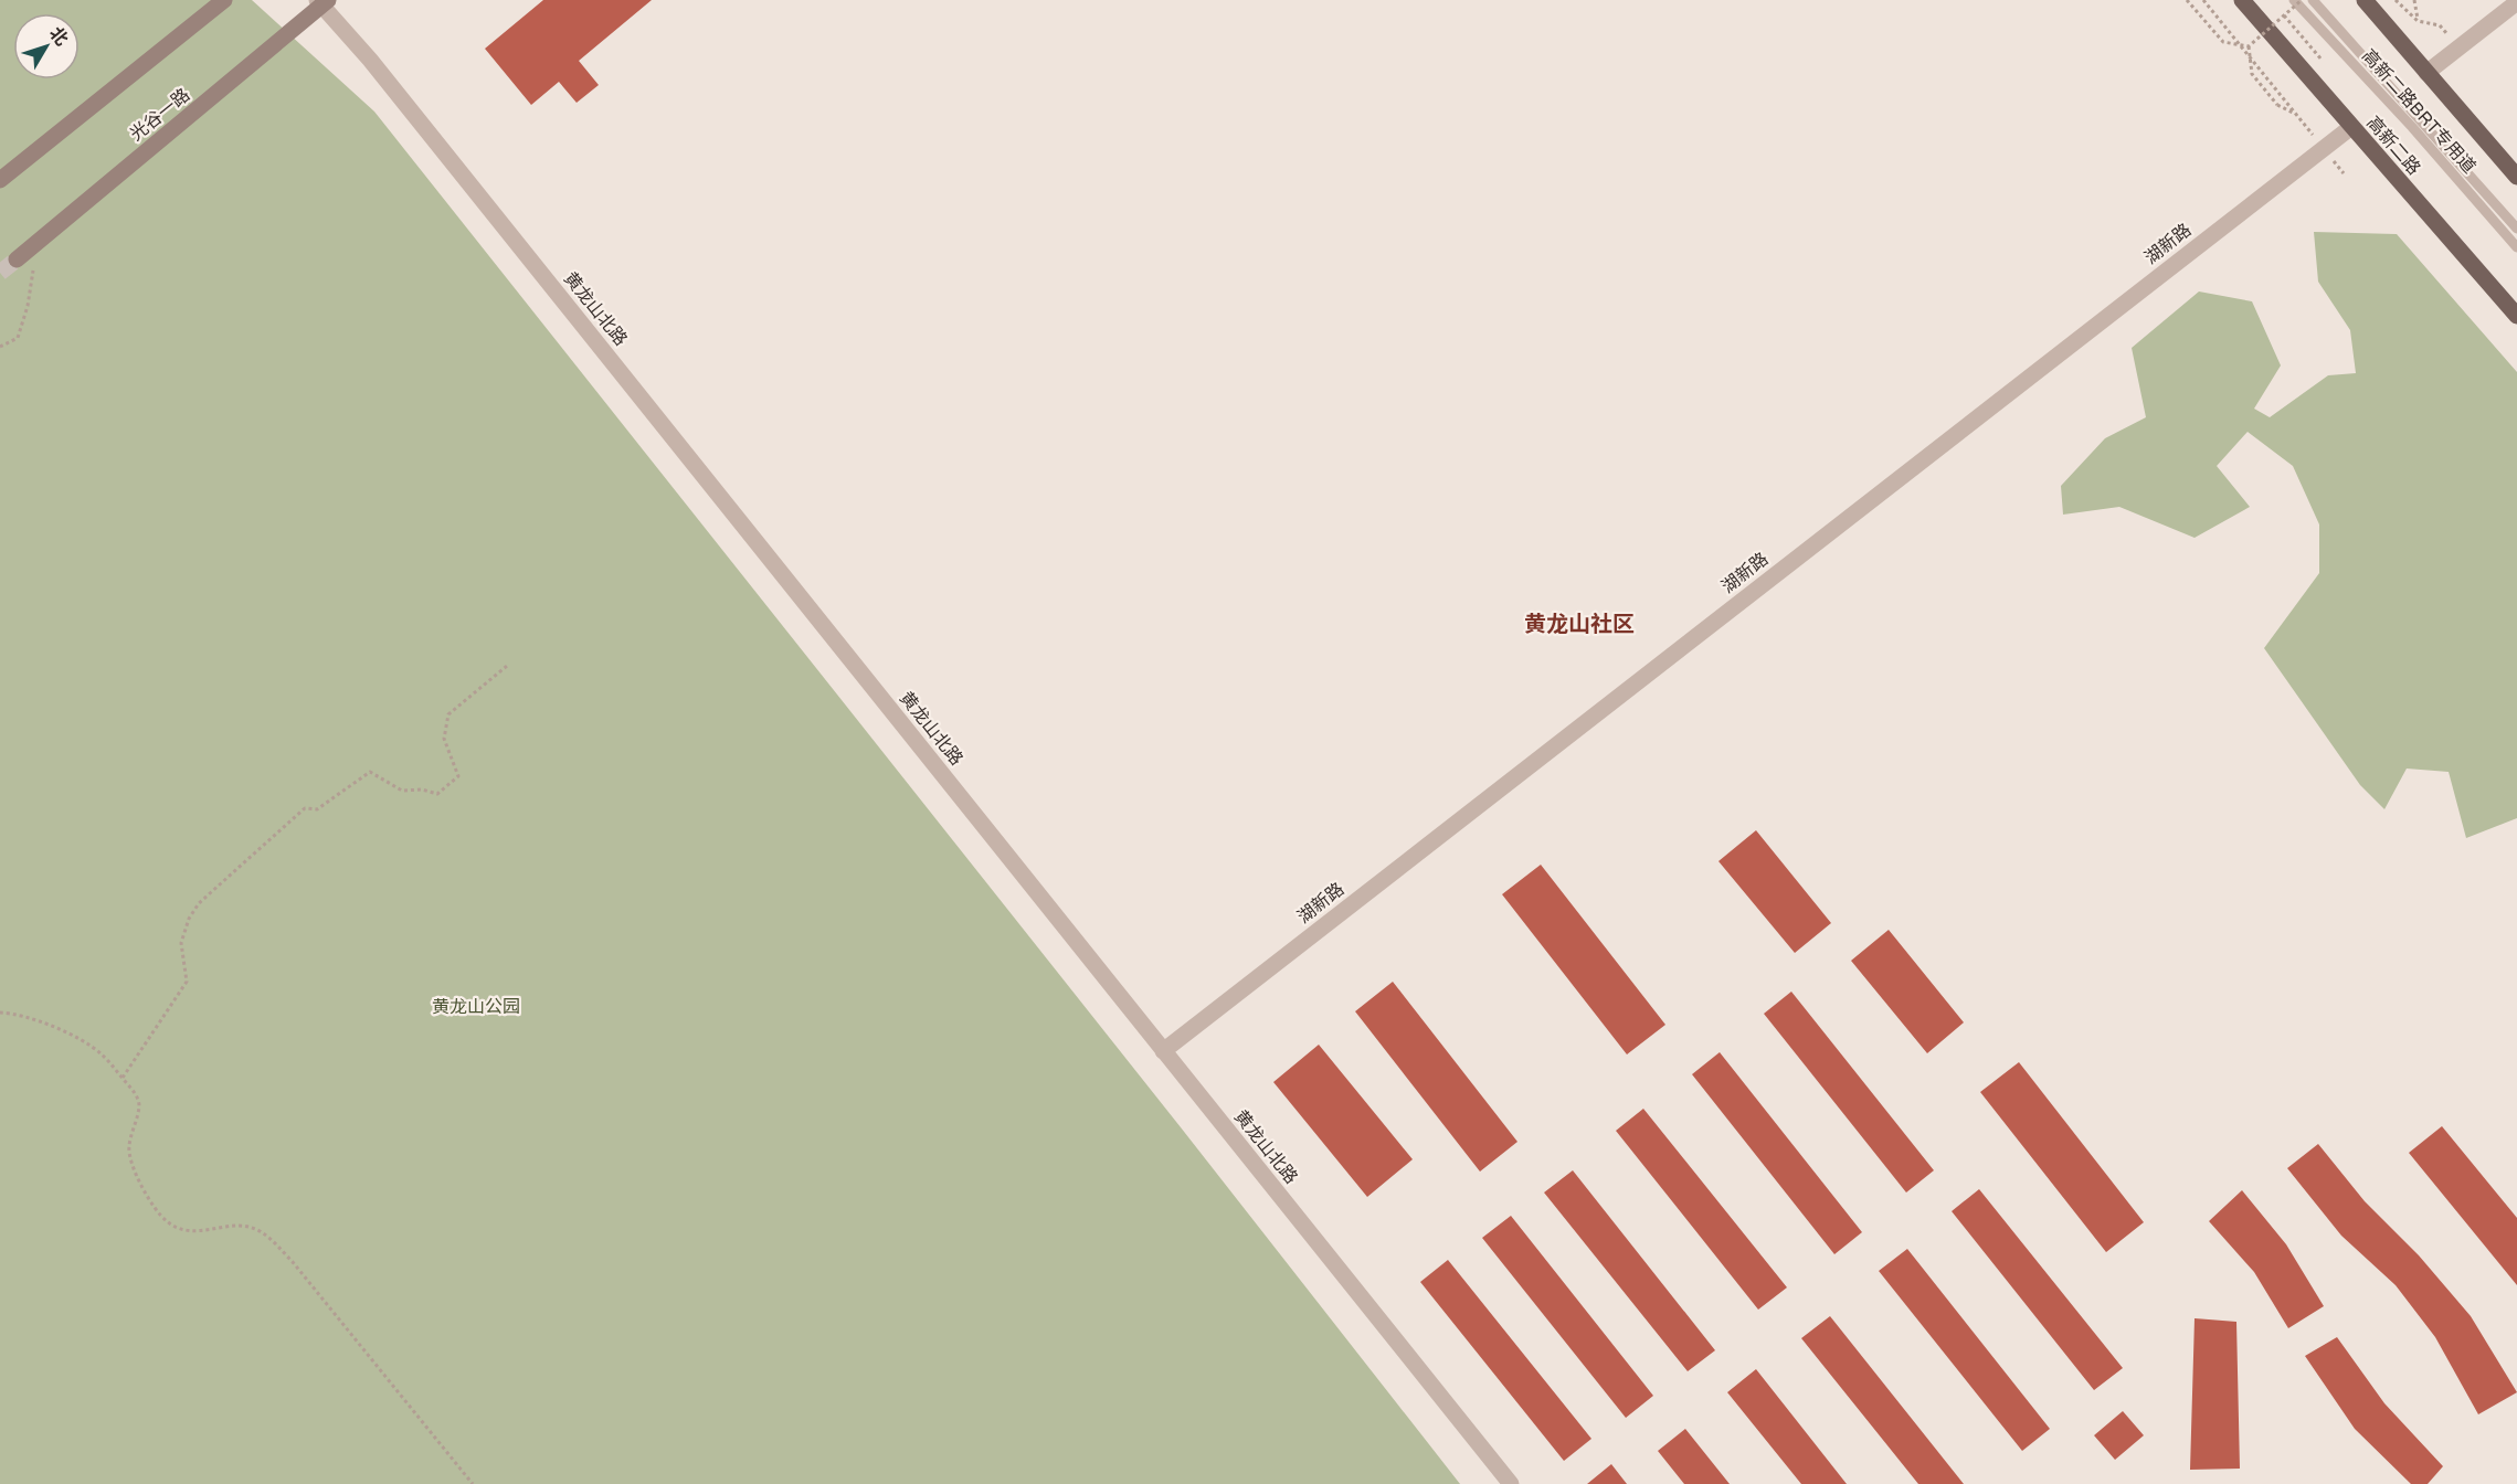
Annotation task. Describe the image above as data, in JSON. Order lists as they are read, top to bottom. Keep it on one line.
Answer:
{"streets":{"main road":["光谷一路","高新二路"],"street":["湖新路","黄龙山北路"],"lane":["高新二路BRT专用道"]},"crossings":[["光谷一路","黄龙山北路"],["高新二路","湖新路"],["湖新路","黄龙山北路"]],"districts":["黄龙山社区"],"parks":["黄龙山公园"],"north":"top right"}
